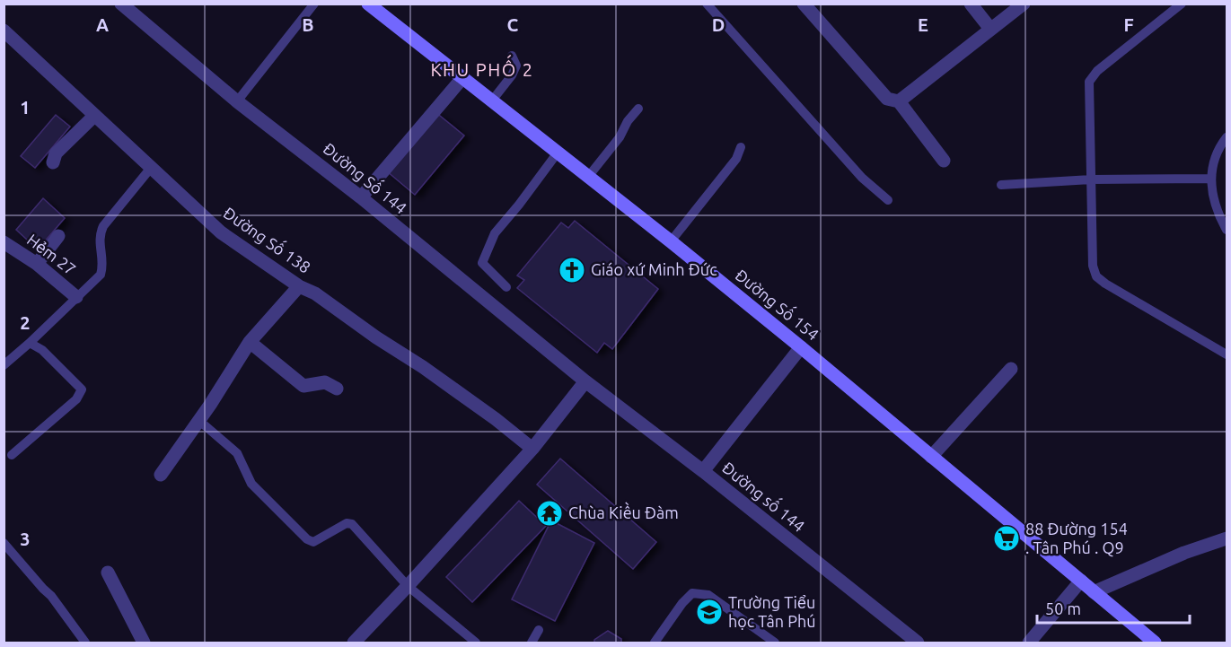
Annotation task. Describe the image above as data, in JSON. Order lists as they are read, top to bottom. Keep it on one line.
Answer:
{"streets":{"street":["Đường Số 144","Đường Số 138","Hẻm 27","Đường Số 154","Đường số 144"]},"crossings":[["Đường Số 144","Đường số 144"]],"districts":["KHU PHỐ 2"],"places":{"church":["Giáo xứ Minh Đức"],"temple":["Chùa Kiều Đàm"],"supermarket":["88 Đường 154 . Tân Phú . Q9"],"school or university":["Trường Tiểu học Tân Phú"]},"scale_bar":"50 m","grid":{"columns":["A","B","C","D","E","F"],"rows":["1","2","3"]}}
